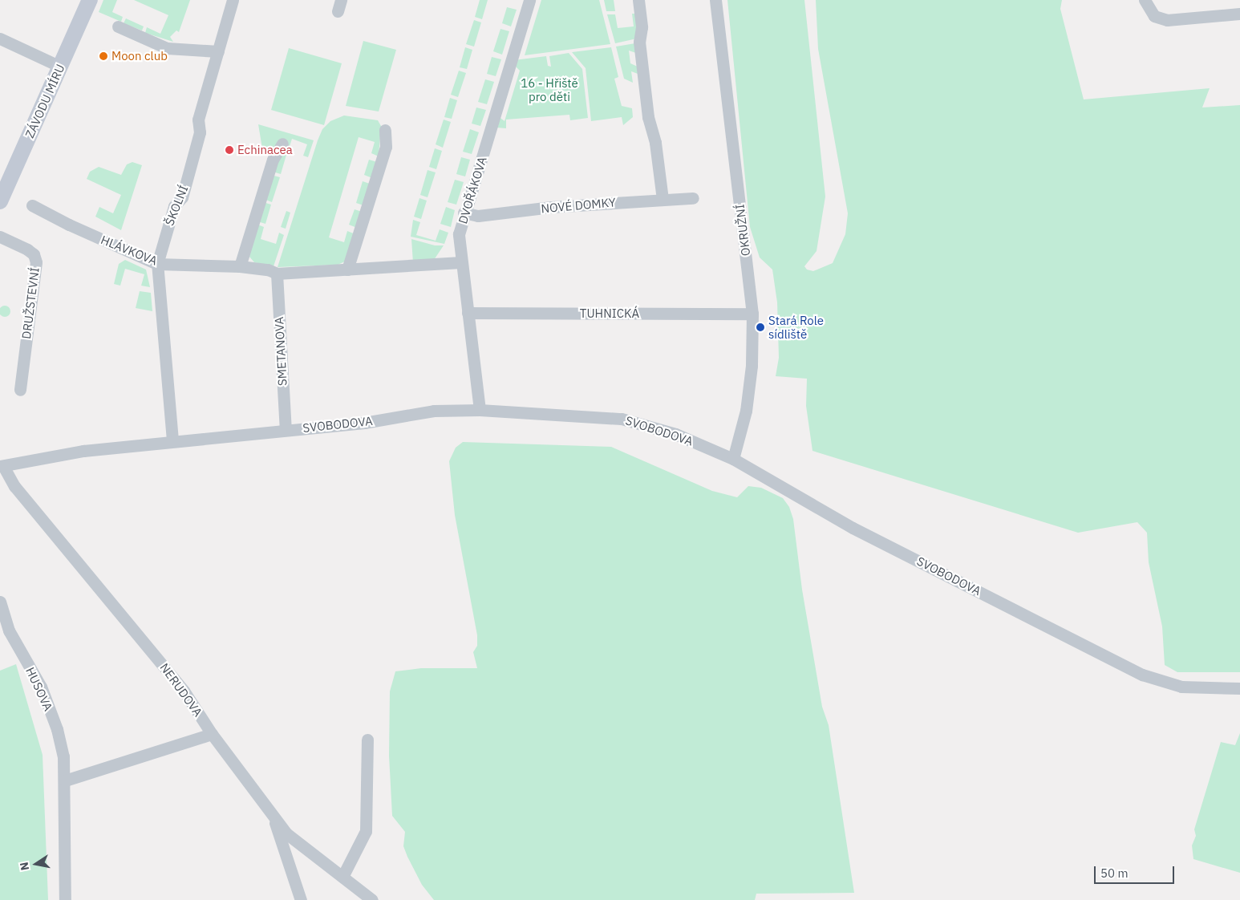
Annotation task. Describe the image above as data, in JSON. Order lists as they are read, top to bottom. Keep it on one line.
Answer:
{"streets":{"main road":["ZÁVODU MÍRU"],"street":["DVOŘÁKOVA","ŠKOLNÍ","NOVÉ DOMKY","OKRUŽNÍ","HLÁVKOVA","DRUŽSTEVNÍ","TUHNICKÁ","SMETANOVA","SVOBODOVA","HUSOVA","NERUDOVA"]},"crossings":[["DVOŘÁKOVA","NOVÉ DOMKY"],["DVOŘÁKOVA","HLÁVKOVA"],["DVOŘÁKOVA","TUHNICKÁ"],["DVOŘÁKOVA","SVOBODOVA"],["ŠKOLNÍ","HLÁVKOVA"],["ŠKOLNÍ","SVOBODOVA"],["OKRUŽNÍ","TUHNICKÁ"],["OKRUŽNÍ","SVOBODOVA"],["HLÁVKOVA","SMETANOVA"],["SMETANOVA","SVOBODOVA"],["SVOBODOVA","NERUDOVA"]],"parks":["16 - Hřiště pro děti"],"places":["Moon club","Echinacea","Stará Role sídliště"],"scale_bar":"50 m","north":"left"}
